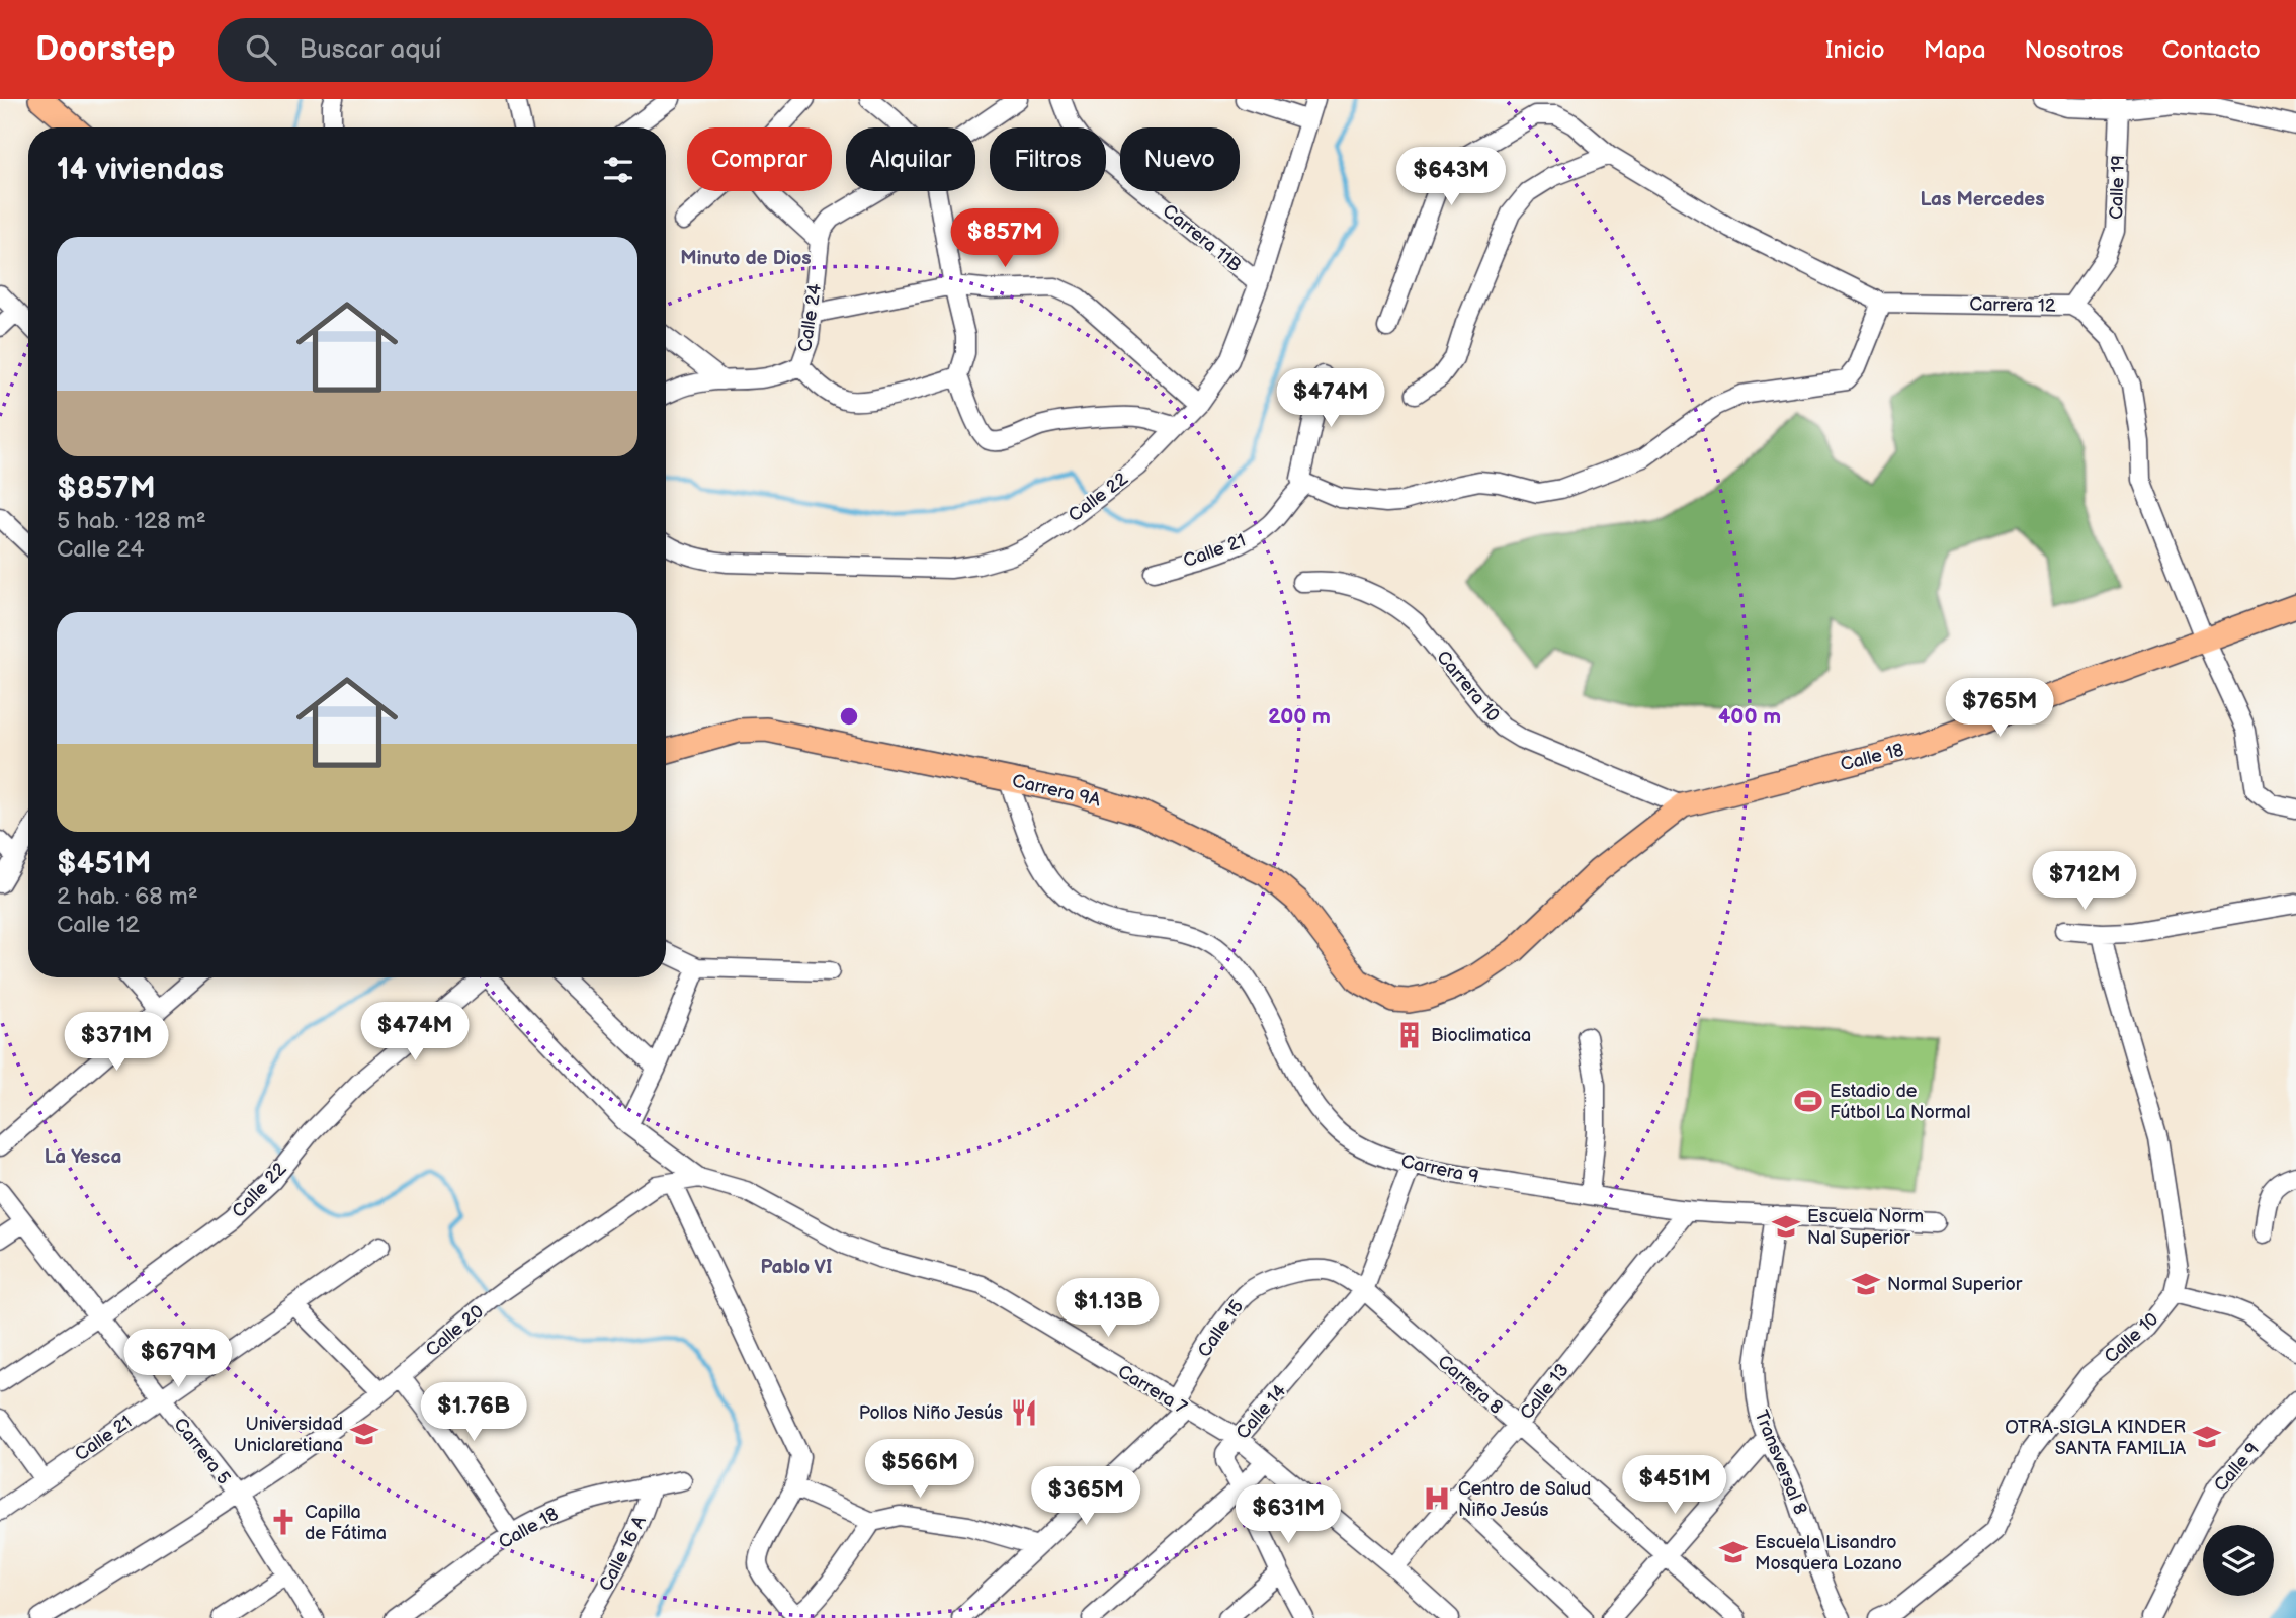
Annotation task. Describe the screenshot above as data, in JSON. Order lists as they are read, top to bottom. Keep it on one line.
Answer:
{"streets":{"main road":["Calle 18","Carrera 9A"],"street":["Calle 19","Carrera 11B","Carrera 12","Calle 24","Calle 22","Calle 21","Carrera 10","Carrera 9","Calle 15","Calle 20","Calle 10","Carrera 8","Carrera 7","Calle 13","Calle 14","Carrera 5","Transversal 8","Calle 9","Calle 16 A"]},"crossings":[["Calle 19","Carrera 12"],["Carrera 11B","Calle 22"],["Carrera 12","Calle 18"],["Calle 22","Carrera 5"],["Calle 21","Carrera 5"],["Carrera 10","Calle 18"],["Carrera 10","Carrera 9A"],["Calle 18","Carrera 9A"],["Calle 18","Calle 16 A"],["Carrera 9A","Carrera 9"],["Carrera 9","Calle 13"],["Carrera 9","Calle 14"],["Carrera 9","Transversal 8"],["Calle 15","Carrera 8"],["Calle 15","Carrera 7"],["Calle 20","Carrera 7"],["Calle 20","Carrera 5"],["Carrera 8","Calle 13"],["Carrera 8","Calle 14"],["Carrera 7","Calle 13"],["Carrera 7","Calle 14"]],"districts":["Las Mercedes","Minuto de Dios","La Yesca","Pablo VI"],"places":{"building":["Bioclimatica"],"sports":["Estadio de Fútbol La Normal"],"school or university":["Escuela Norm Nal Superior","Normal Superior","Universidad Uniclaretiana","OTRA-SIGLA KINDER SANTA FAMILIA","Escuela Lisandro Mosquera Lozano"],"restaurant":["Pollos Niño Jesús"],"hospital":["Centro de Salud Niño Jesús"],"church":["Capilla de Fátima"]},"page":{"header":"Doorstep","search":"Buscar aquí","nav":["Inicio","Mapa","Nosotros","Contacto"],"chip":["Comprar","Alquilar","Filtros","Nuevo"],"heading":"14 viviendas","price":["$643M","$857M","$474M","$765M","$712M","$474M","$371M","$1.13B","$679M","$1.76B","$566M","$451M","$365M","$631M"],"list":[{"name":"$857M","note":"5 hab. · 128 m² · Calle 24"},{"name":"$451M","note":"2 hab. · 68 m² · Calle 12"}]},"rings":["200 m","400 m"]}
